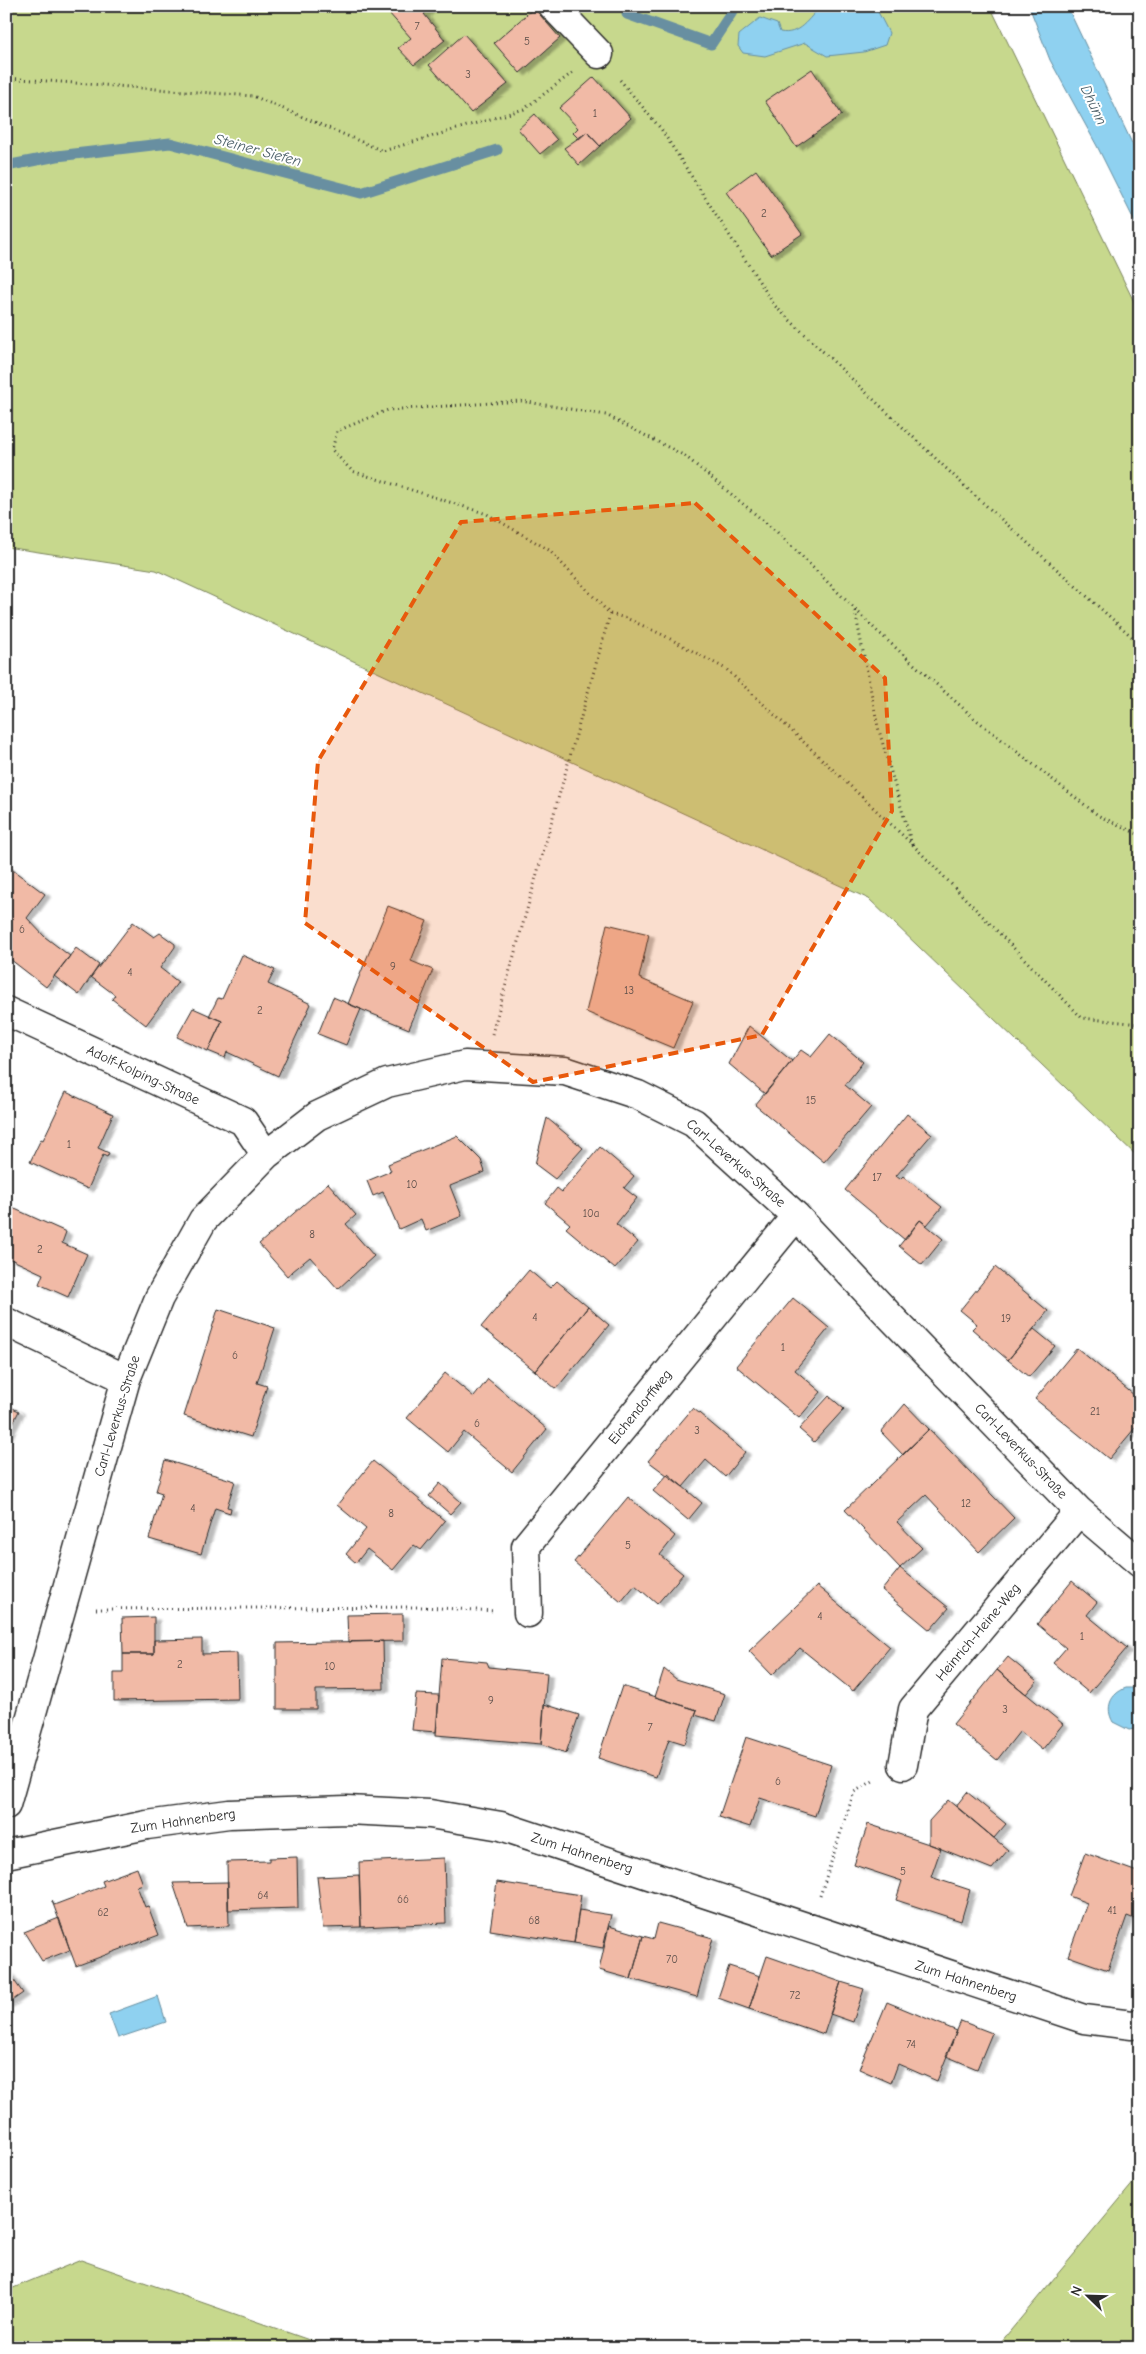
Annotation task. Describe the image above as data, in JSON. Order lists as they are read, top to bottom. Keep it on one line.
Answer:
{"streets":{"street":["Adolf-Kolping-Straße","Carl-Leverkus-Straße","Eichendorffweg","Heinrich-Heine-Weg","Zum Hahnenberg"]},"crossings":[["Adolf-Kolping-Straße","Carl-Leverkus-Straße"],["Carl-Leverkus-Straße","Eichendorffweg"],["Carl-Leverkus-Straße","Heinrich-Heine-Weg"]],"water":["Dhünn","Steiner Siefen"],"house_numbers":["7","5","3","1","2","6","9","4","13","2","15","1","17","10","10a","8","2","4","19","1","6","21","6","3","12","4","8","5","4","1","2","10","9","3","7","6","5","64","66","41","62","68","70","72","74"],"north":"top left"}
